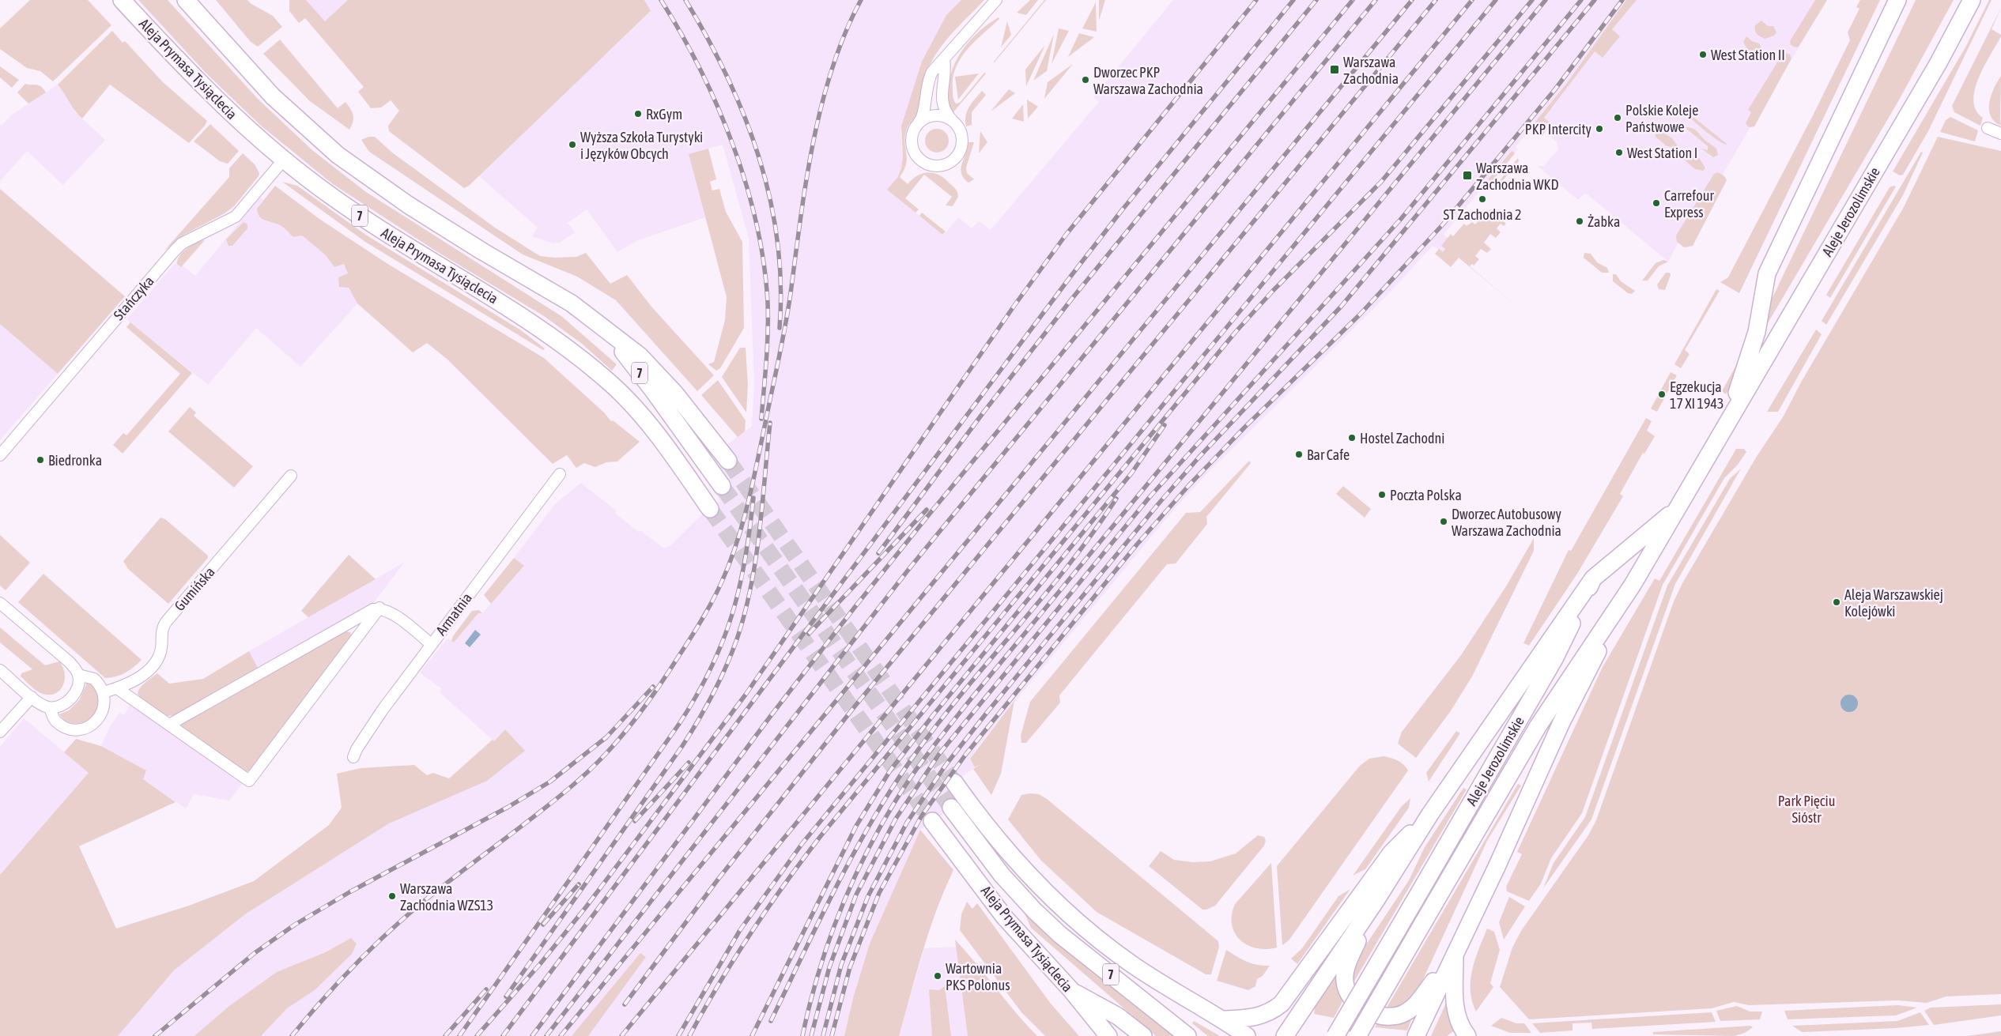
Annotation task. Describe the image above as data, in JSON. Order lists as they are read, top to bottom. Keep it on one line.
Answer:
{"streets":{"main road":["Aleja Prymasa Tysiąclecia","Aleje Jerozolimskie","7"],"street":["Stańczyka","Gumińska","Armatnia"]},"crossings":[["Aleja Prymasa Tysiąclecia","Stańczyka"]],"parks":["Park Pięciu Sióstr"],"places":{"other":["West Station II","Dworzec PKP Warszawa Zachodnia","RxGym","Polskie Koleje Państwowe","PKP Intercity","Wyższa Szkoła Turystyki i Języków Obcych","West Station I","ST Zachodnia 2","Carrefour Express","Żabka","Egzekucja 17 XI 1943","Hostel Zachodni","Bar Cafe","Biedronka","Poczta Polska","Dworzec Autobusowy Warszawa Zachodnia","Aleja Warszawskiej Kolejówki","Warszawa Zachodnia WZS13","Wartownia PKS Polonus"],"transit":["Warszawa Zachodnia","Warszawa Zachodnia WKD"]}}
